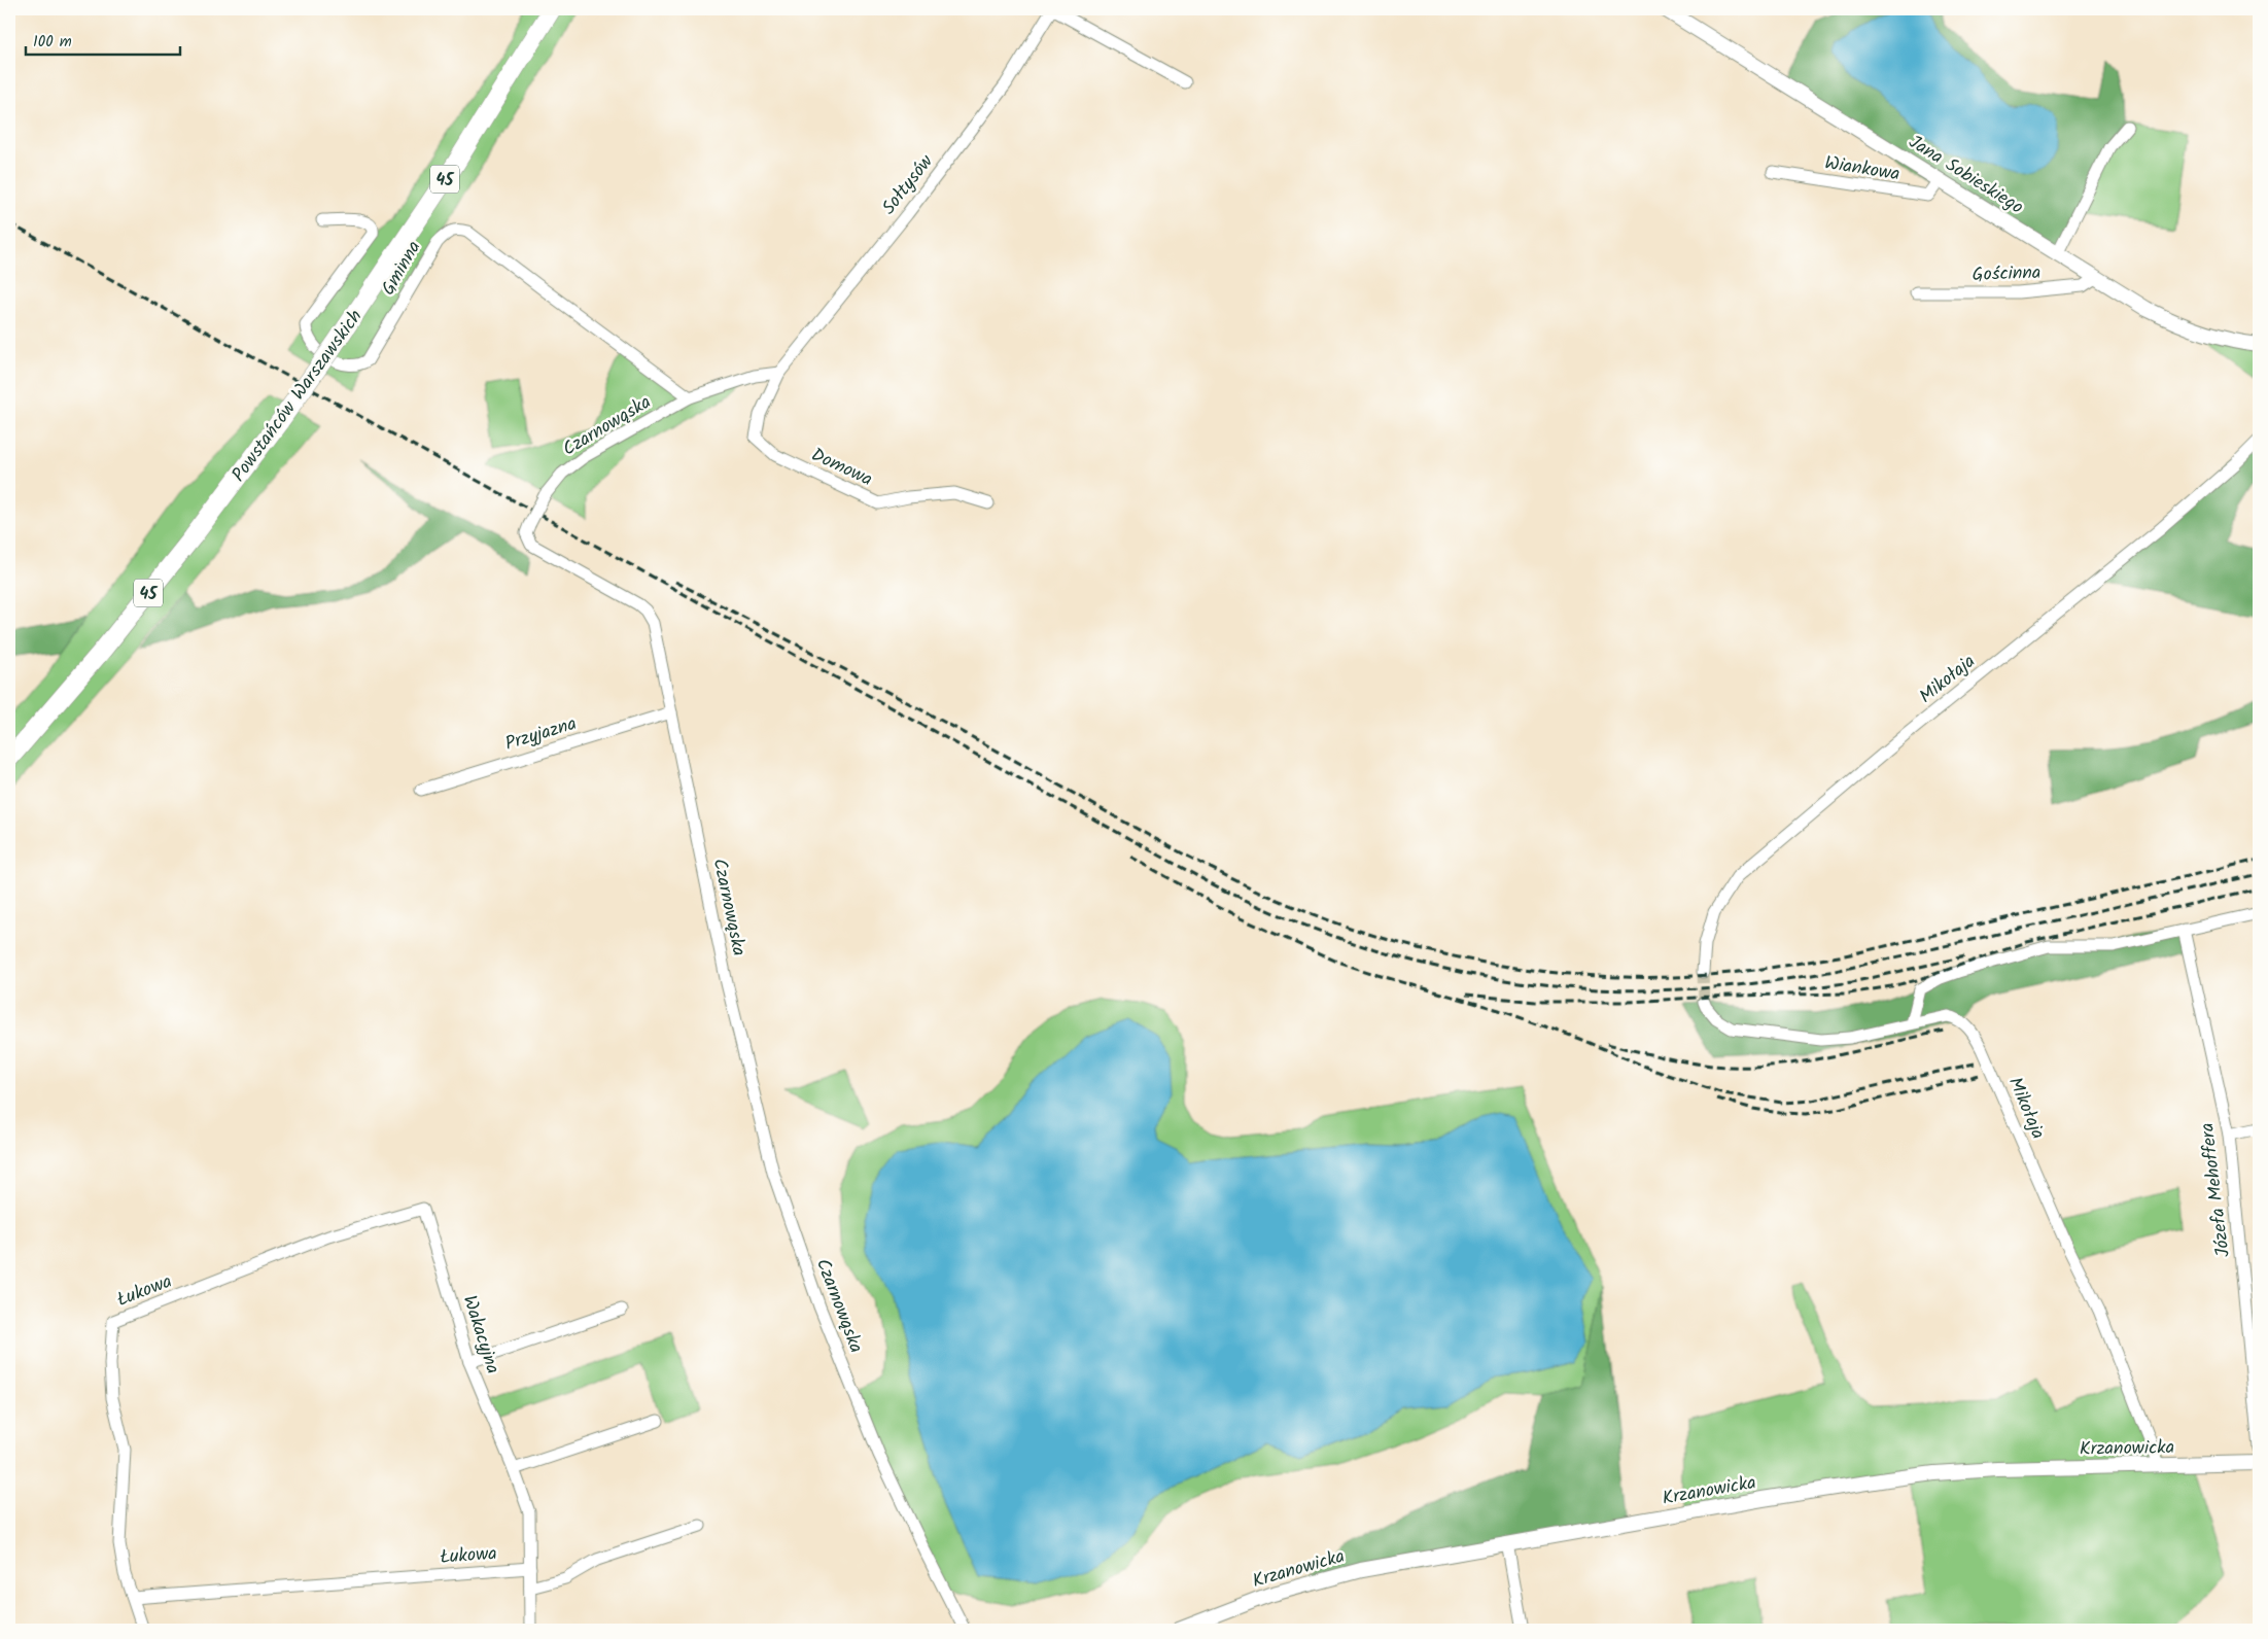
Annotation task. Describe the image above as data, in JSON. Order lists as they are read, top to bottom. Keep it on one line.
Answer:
{"streets":{"main road":["45","Powstańców Warszawskich"],"street":["Wiankowa","Jana Sobieskiego","Sołtysów","Gminna","Gościnna","Czarnowąska","Domowa","Mikołaja","Przyjazna","Józefa Mehoffera","Łukowa","Wakacyjna","Krzanowicka"]},"crossings":[["Wiankowa","Jana Sobieskiego"],["Jana Sobieskiego","Gościnna"],["Sołtysów","Czarnowąska"],["Sołtysów","Domowa"],["Gminna","Czarnowąska"],["Czarnowąska","Domowa"],["Czarnowąska","Przyjazna"],["Mikołaja","Krzanowicka"],["Łukowa","Wakacyjna"]],"scale_bar":"100 m"}
